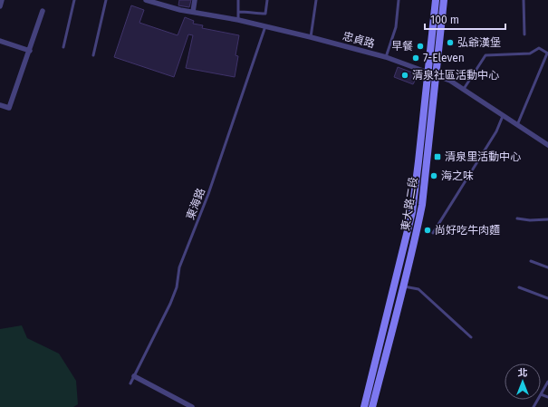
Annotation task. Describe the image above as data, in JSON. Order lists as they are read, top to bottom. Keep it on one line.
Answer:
{"streets":{"street":["忠貞路","東大路二段"],"lane":["東海路"]},"crossings":[["忠貞路","東海路"],["忠貞路","東大路二段"]],"places":{"other":["弘爺漢堡","早餐","7-Eleven","清泉社區活動中心","海之味","尚好吃牛肉麵"],"transit":["清泉里活動中心"]},"scale_bar":"100 m","north":"top"}
